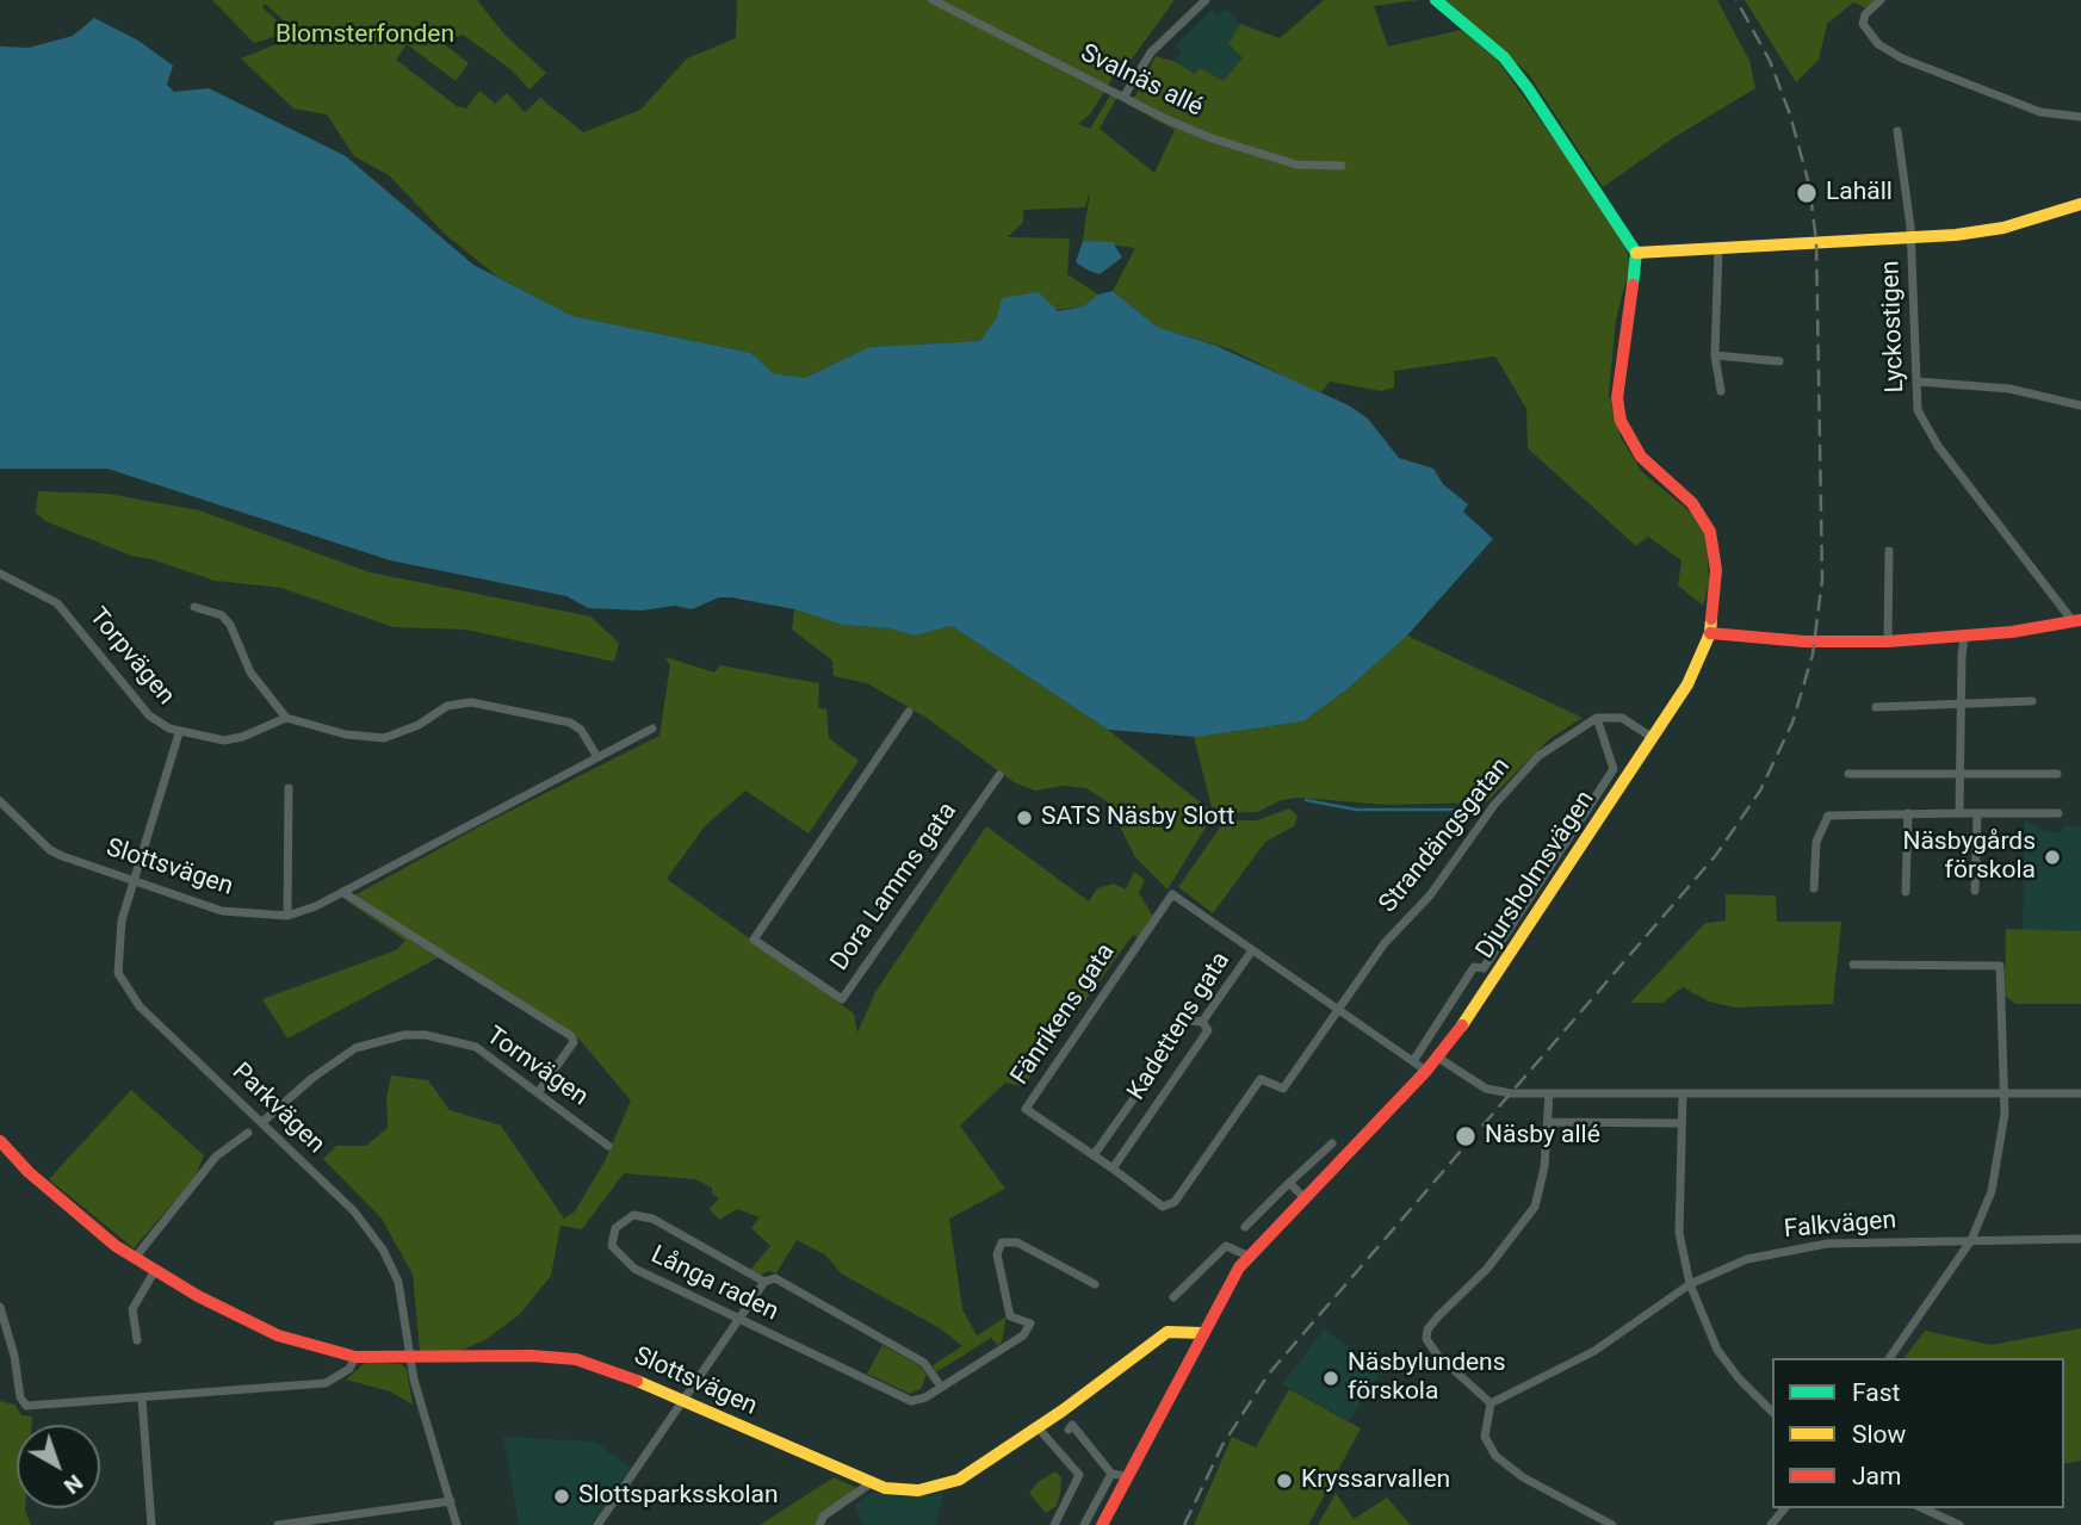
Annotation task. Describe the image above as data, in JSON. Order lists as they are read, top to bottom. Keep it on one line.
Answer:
{"streets":{"street":["Svalnäs allé","Lyckostigen","Torpvägen","Strandängsgatan","Slottsvägen","Djursholmsvägen","Dora Lamms gata","Fänrikens gata","Kadettens gata","Tornvägen","Parkvägen","Falkvägen","Långa raden"]},"crossings":[["Torpvägen","Parkvägen"],["Slottsvägen","Djursholmsvägen"],["Slottsvägen","Parkvägen"],["Fänrikens gata","Kadettens gata"],["Tornvägen","Parkvägen"]],"parks":["Blomsterfonden"],"places":["Lahäll","SATS Näsby Slott","Näsbygårds förskola","Näsby allé","Näsbylundens förskola","Kryssarvallen","Slottsparksskolan"],"legend":["Fast","Slow","Jam"],"north":"bottom right"}
